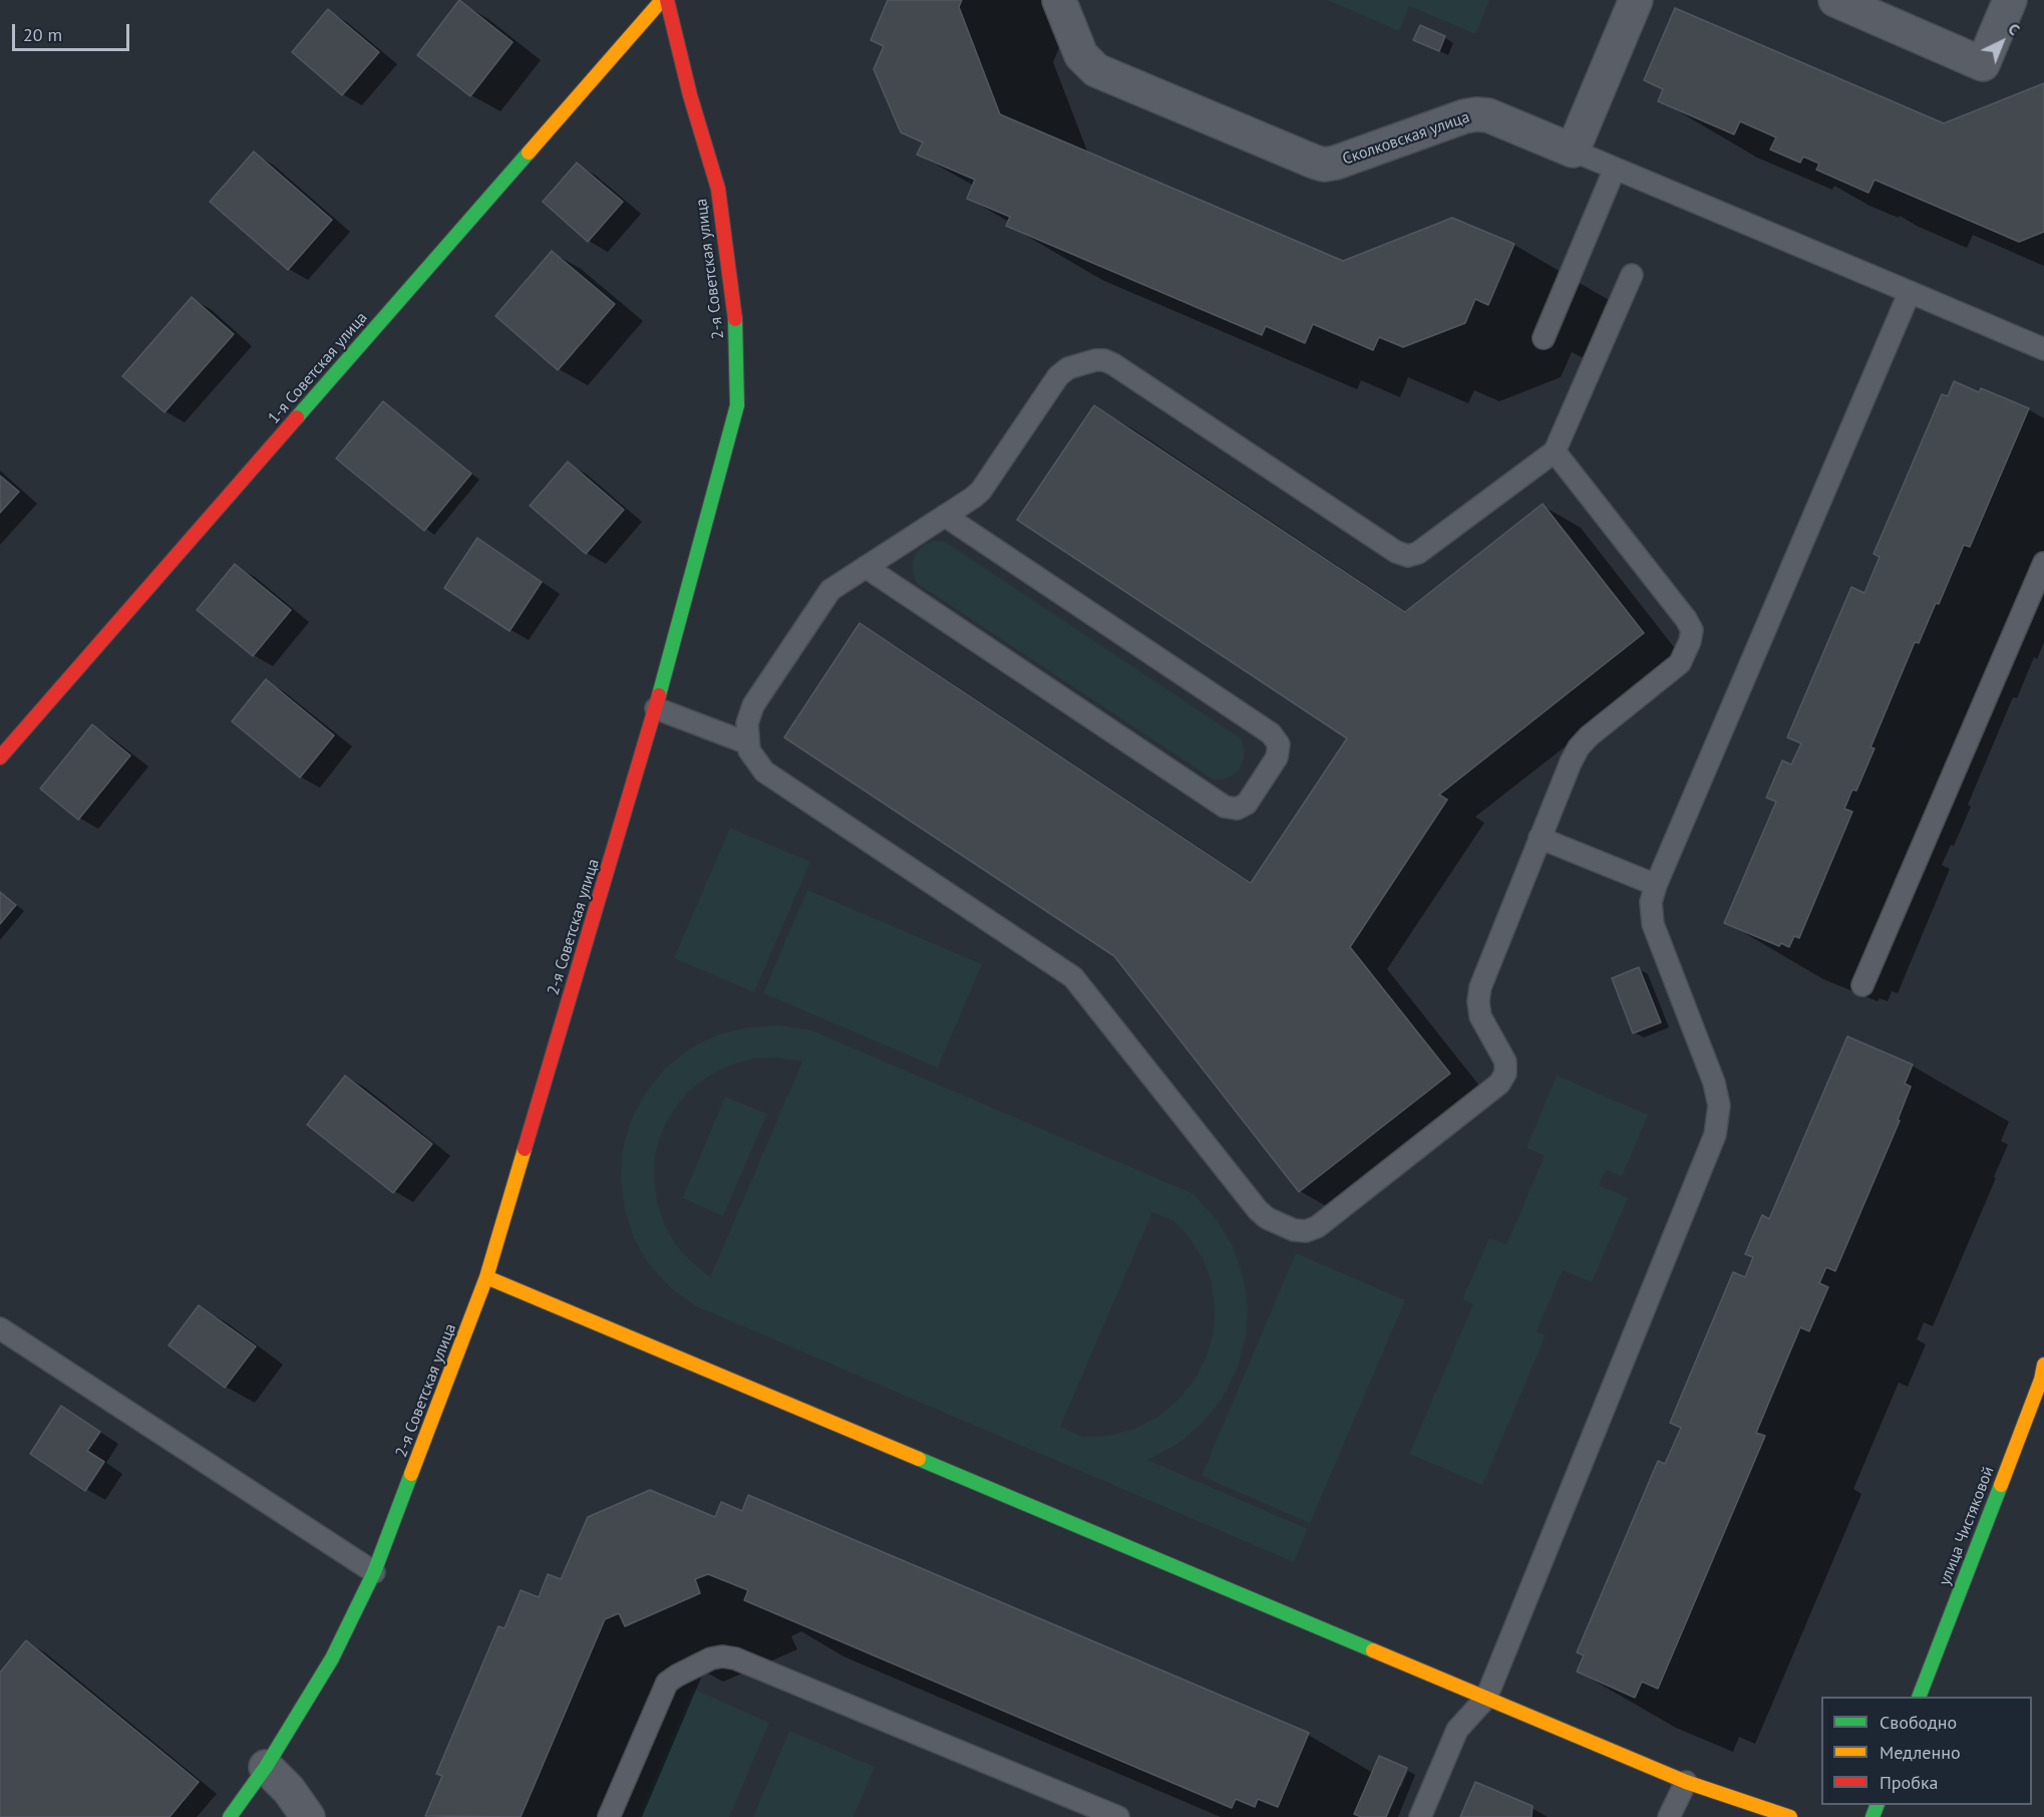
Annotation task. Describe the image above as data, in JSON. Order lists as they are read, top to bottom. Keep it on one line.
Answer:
{"streets":{"street":["Сколковская улица","2-я Советская улица","1-я Советская улица","улица Чистяковой"]},"legend":["Свободно","Медленно","Пробка"],"scale_bar":"20 m","north":"top right"}
